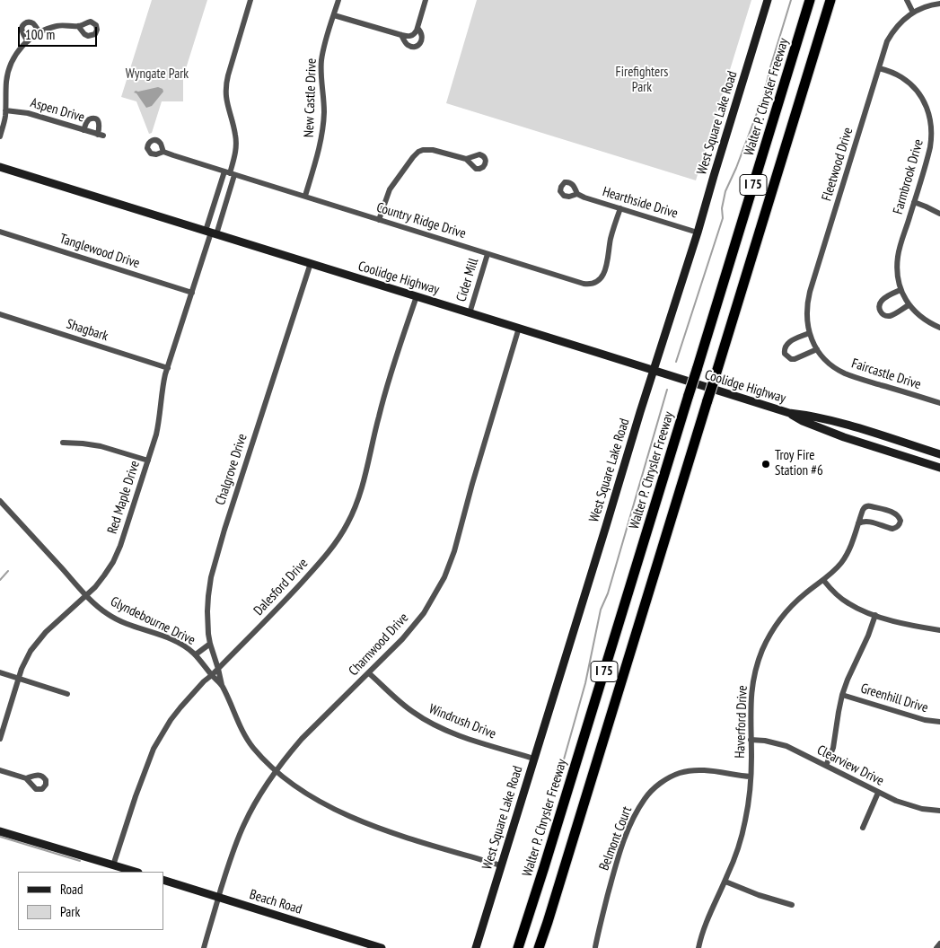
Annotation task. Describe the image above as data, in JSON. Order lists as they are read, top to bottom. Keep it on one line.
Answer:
{"streets":{"highway":["Walter P. Chrysler Freeway","I 75"],"main road":["West Square Lake Road","Coolidge Highway","Beach Road"],"street":["New Castle Drive","Aspen Drive","Fleetwood Drive","Farmbrook Drive","Hearthside Drive","Country Ridge Drive","Tanglewood Drive","Cider Mill","Shagbark","Faircastle Drive","Chalgrove Drive","Red Maple Drive","Dalesford Drive","Glyndebourne Drive","Charnwood Drive","Greenhill Drive","Windrush Drive","Haverford Drive","Clearview Drive","Belmont Court"]},"crossings":[["New Castle Drive","Country Ridge Drive"],["West Square Lake Road","Hearthside Drive"],["West Square Lake Road","Coolidge Highway"],["West Square Lake Road","Glyndebourne Drive"],["West Square Lake Road","Windrush Drive"],["Fleetwood Drive","Farmbrook Drive"],["Fleetwood Drive","Faircastle Drive"],["Hearthside Drive","Country Ridge Drive"],["Country Ridge Drive","Cider Mill"],["Tanglewood Drive","Red Maple Drive"],["Coolidge Highway","Cider Mill"],["Coolidge Highway","Chalgrove Drive"],["Coolidge Highway","Red Maple Drive"],["Coolidge Highway","Dalesford Drive"],["Coolidge Highway","Charnwood Drive"],["Shagbark","Red Maple Drive"],["Chalgrove Drive","Dalesford Drive"],["Chalgrove Drive","Glyndebourne Drive"],["Red Maple Drive","Glyndebourne Drive"],["Dalesford Drive","Glyndebourne Drive"],["Glyndebourne Drive","Charnwood Drive"],["Charnwood Drive","Windrush Drive"],["Charnwood Drive","Beach Road"],["Haverford Drive","Clearview Drive"],["Haverford Drive","Belmont Court"]],"parks":["Firefighters Park","Wyngate Park"],"places":["Troy Fire Station #6"],"legend":["Road","Park"],"scale_bar":"100 m"}
